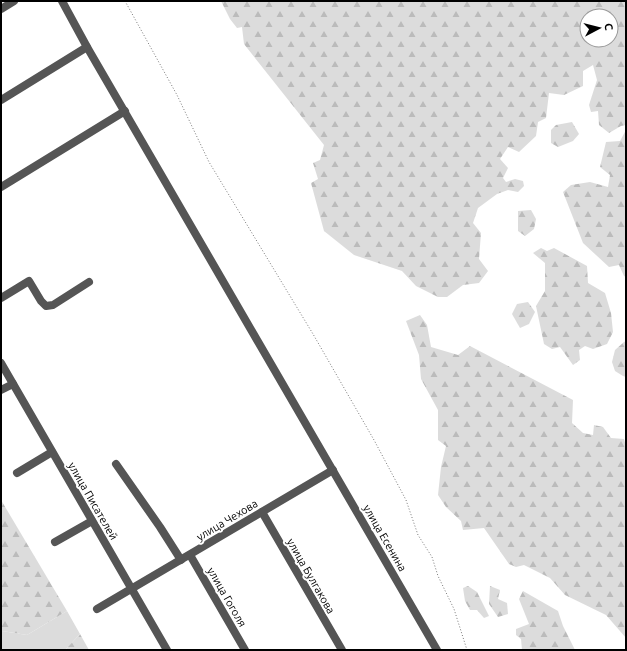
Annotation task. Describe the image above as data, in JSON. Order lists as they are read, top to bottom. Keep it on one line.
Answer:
{"streets":{"street":["улица Писателей","улица Чехова","улица Есенина","улица Булгакова","улица Гоголя"]},"crossings":[["улица Писателей","улица Чехова"],["улица Чехова","улица Есенина"],["улица Чехова","улица Булгакова"],["улица Чехова","улица Гоголя"]],"north":"right"}
